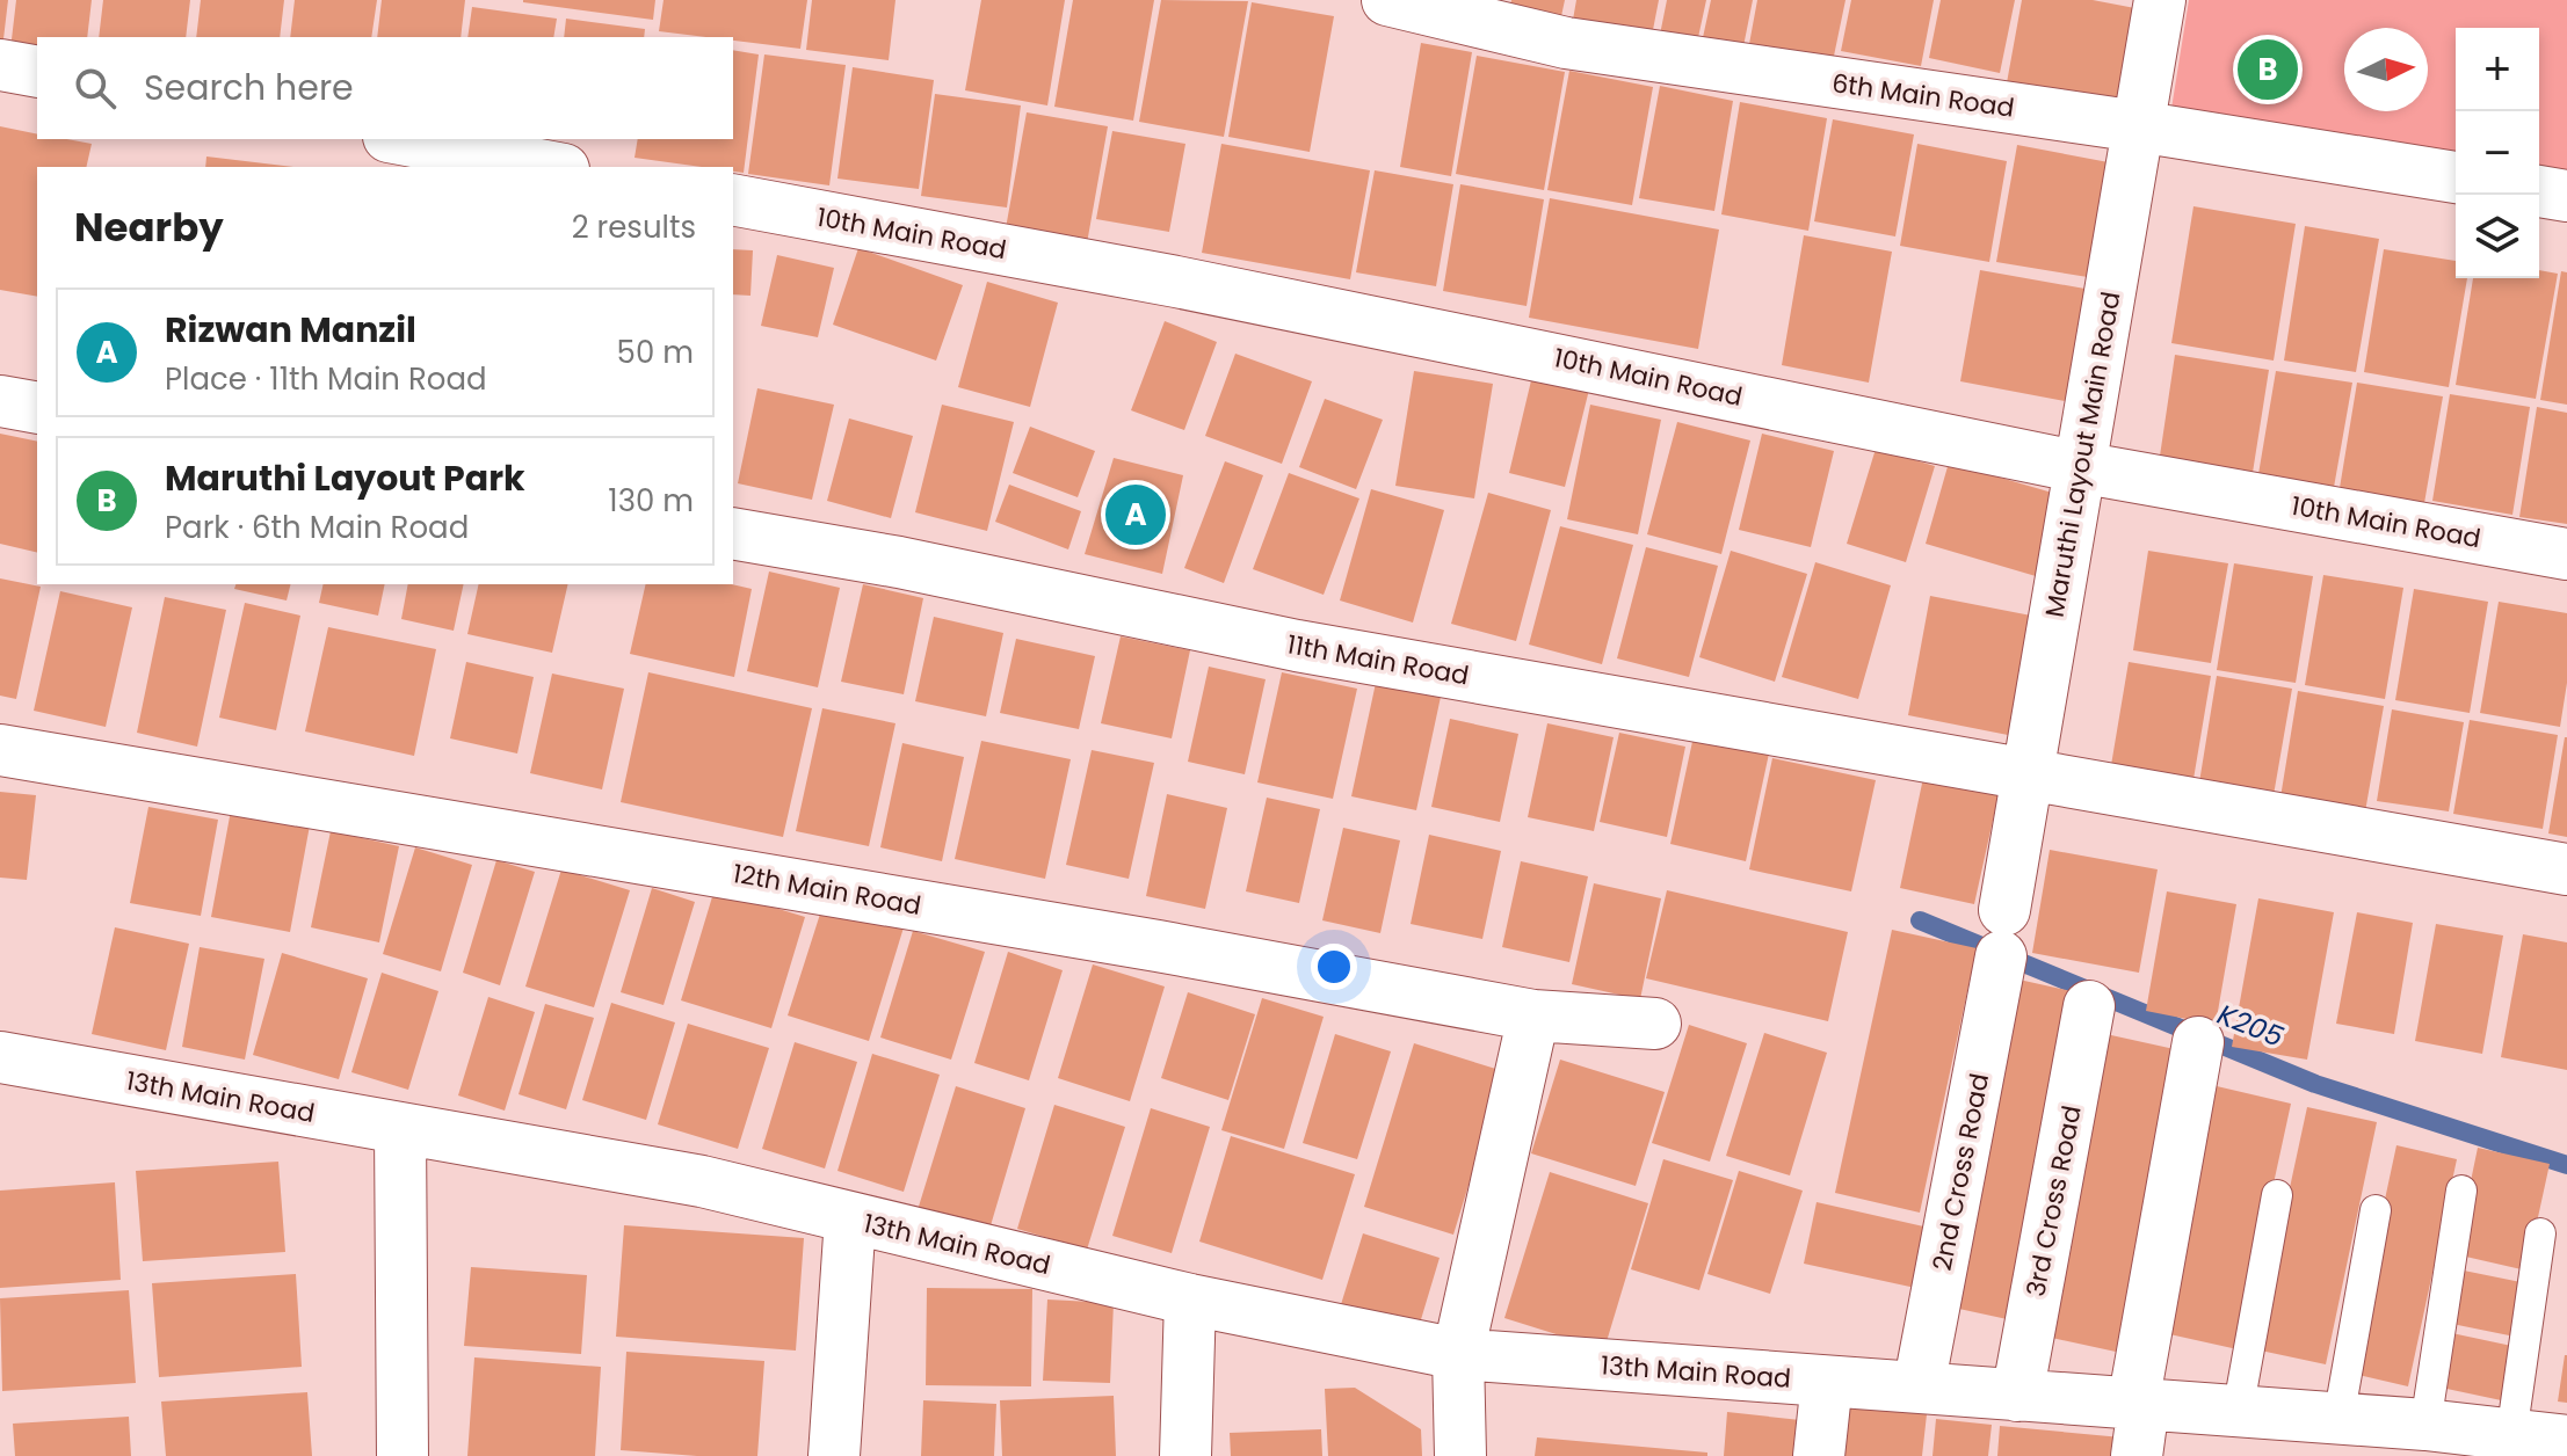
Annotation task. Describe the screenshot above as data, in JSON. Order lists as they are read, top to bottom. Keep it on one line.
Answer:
{"streets":{"street":["6th Main Road","10th Main Road","Maruthi Layout Main Road","11th Main Road","12th Main Road","13th Main Road","2nd Cross Road","3rd Cross Road"]},"crossings":[["6th Main Road","Maruthi Layout Main Road"],["10th Main Road","Maruthi Layout Main Road"],["Maruthi Layout Main Road","11th Main Road"],["Maruthi Layout Main Road","2nd Cross Road"],["13th Main Road","2nd Cross Road"],["13th Main Road","3rd Cross Road"]],"water":["K205"],"north":"right","page":{"map_buttons":["+","−"],"pins":["B","A"],"search":"Search here","heading":["Nearby","2 results"],"list":[{"mark":"A","name":"Rizwan Manzil","note":"Place · 11th Main Road","value":"50 m"},{"mark":"B","name":"Maruthi Layout Park","note":"Park · 6th Main Road","value":"130 m"}]}}
